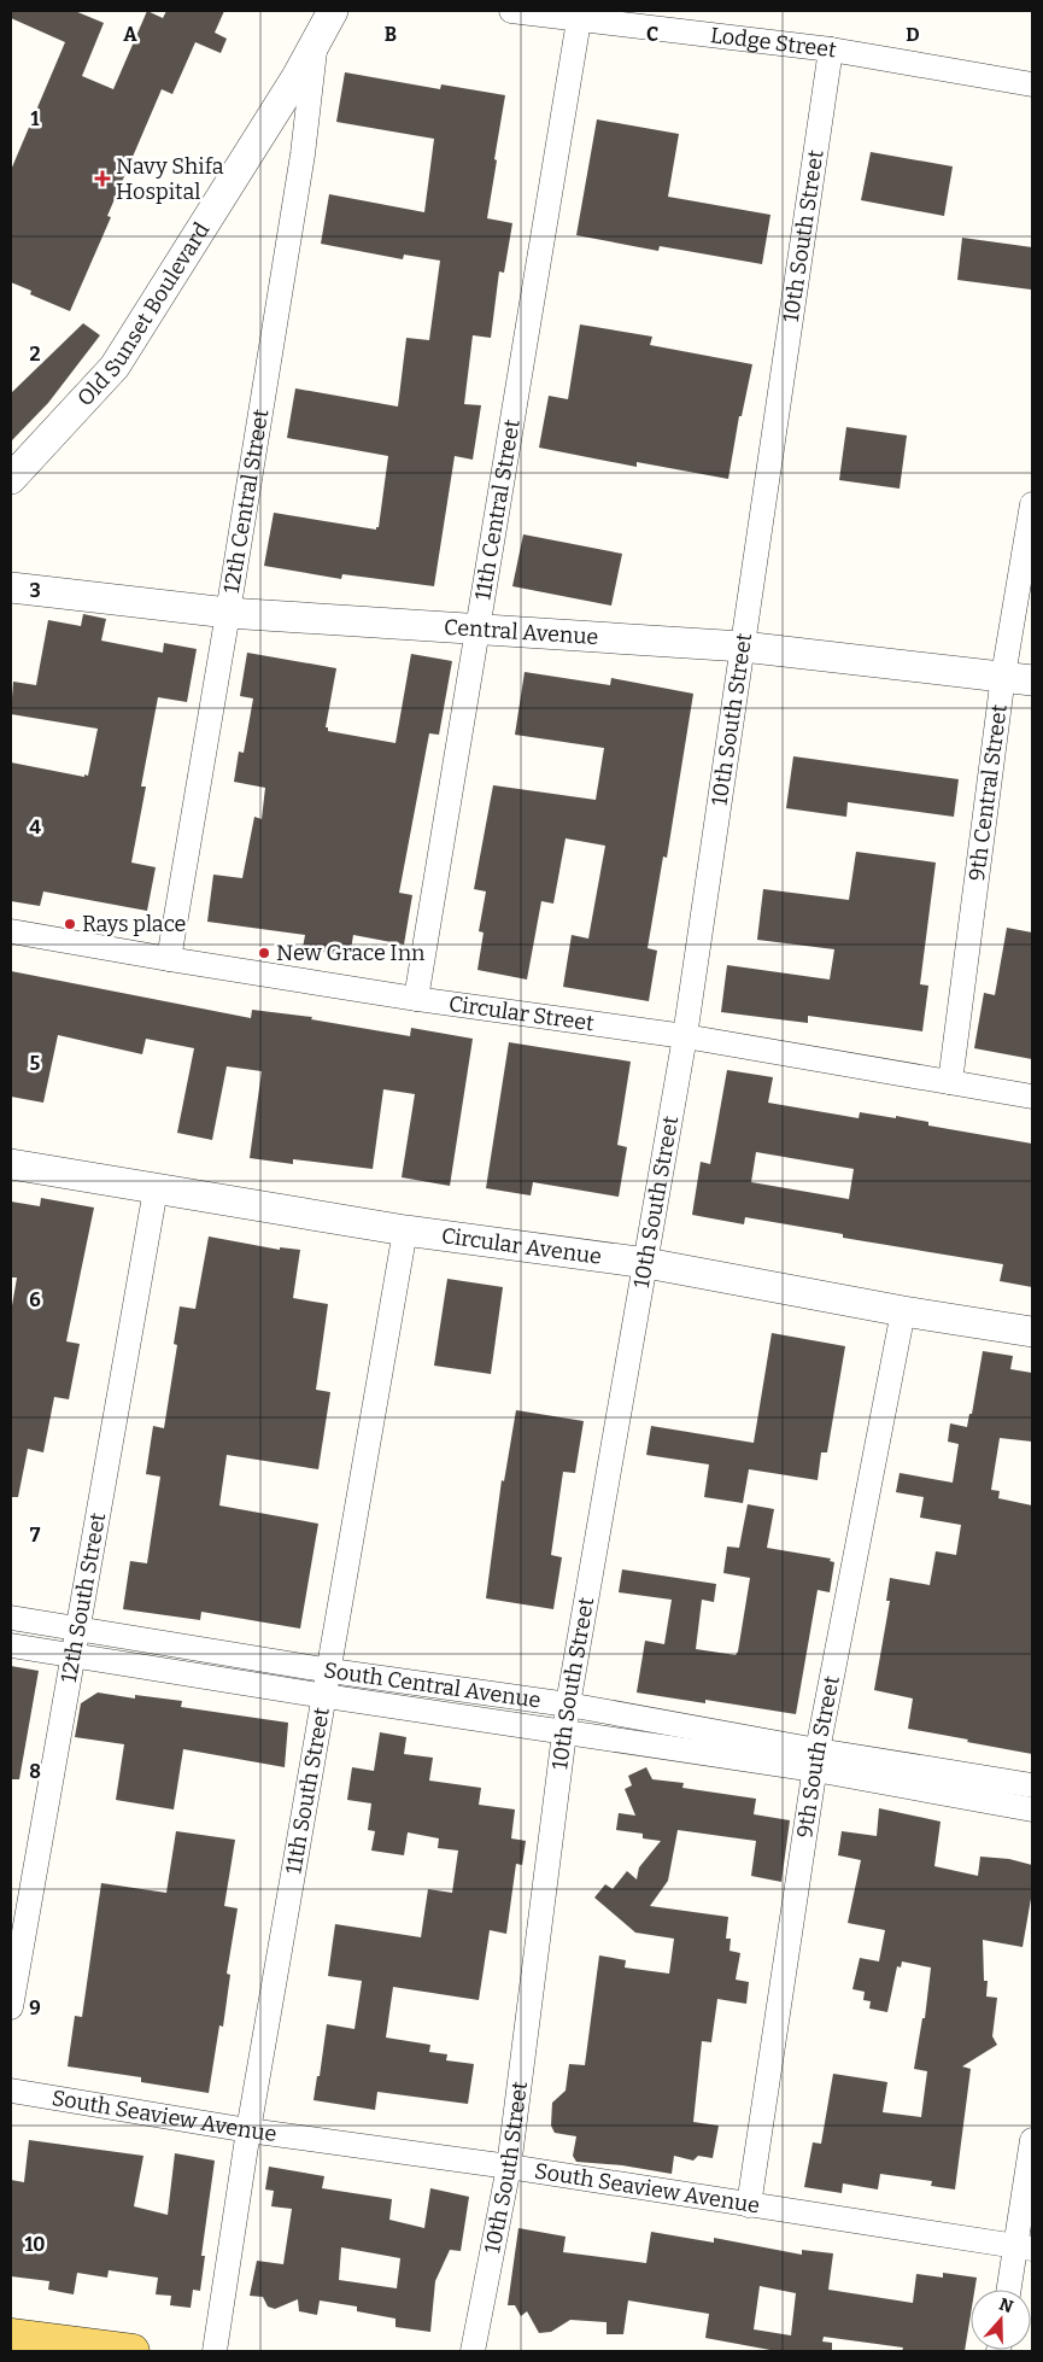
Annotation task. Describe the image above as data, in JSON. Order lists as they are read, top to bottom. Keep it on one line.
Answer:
{"streets":{"street":["Lodge Street","10th South Street","Old Sunset Boulevard","12th Central Street","11th Central Street","Central Avenue","9th Central Street","Circular Street","Circular Avenue","12th South Street","South Central Avenue","9th South Street","11th South Street","South Seaview Avenue"]},"crossings":[["Lodge Street","10th South Street"],["Lodge Street","11th Central Street"],["10th South Street","Central Avenue"],["10th South Street","Circular Street"],["10th South Street","Circular Avenue"],["10th South Street","South Central Avenue"],["10th South Street","South Seaview Avenue"],["Old Sunset Boulevard","12th Central Street"],["12th Central Street","Central Avenue"],["12th Central Street","Circular Street"],["11th Central Street","Central Avenue"],["11th Central Street","Circular Street"],["Central Avenue","9th Central Street"],["9th Central Street","Circular Street"],["Circular Avenue","12th South Street"],["Circular Avenue","9th South Street"],["Circular Avenue","11th South Street"],["12th South Street","South Central Avenue"],["South Central Avenue","9th South Street"],["South Central Avenue","11th South Street"],["9th South Street","South Seaview Avenue"],["11th South Street","South Seaview Avenue"]],"places":{"health":["Navy Shifa Hospital"],"other":["Rays place","New Grace Inn"]},"north":"top","grid":{"columns":["A","B","C","D"],"rows":["1","2","3","4","5","6","7","8","9","10"]}}
